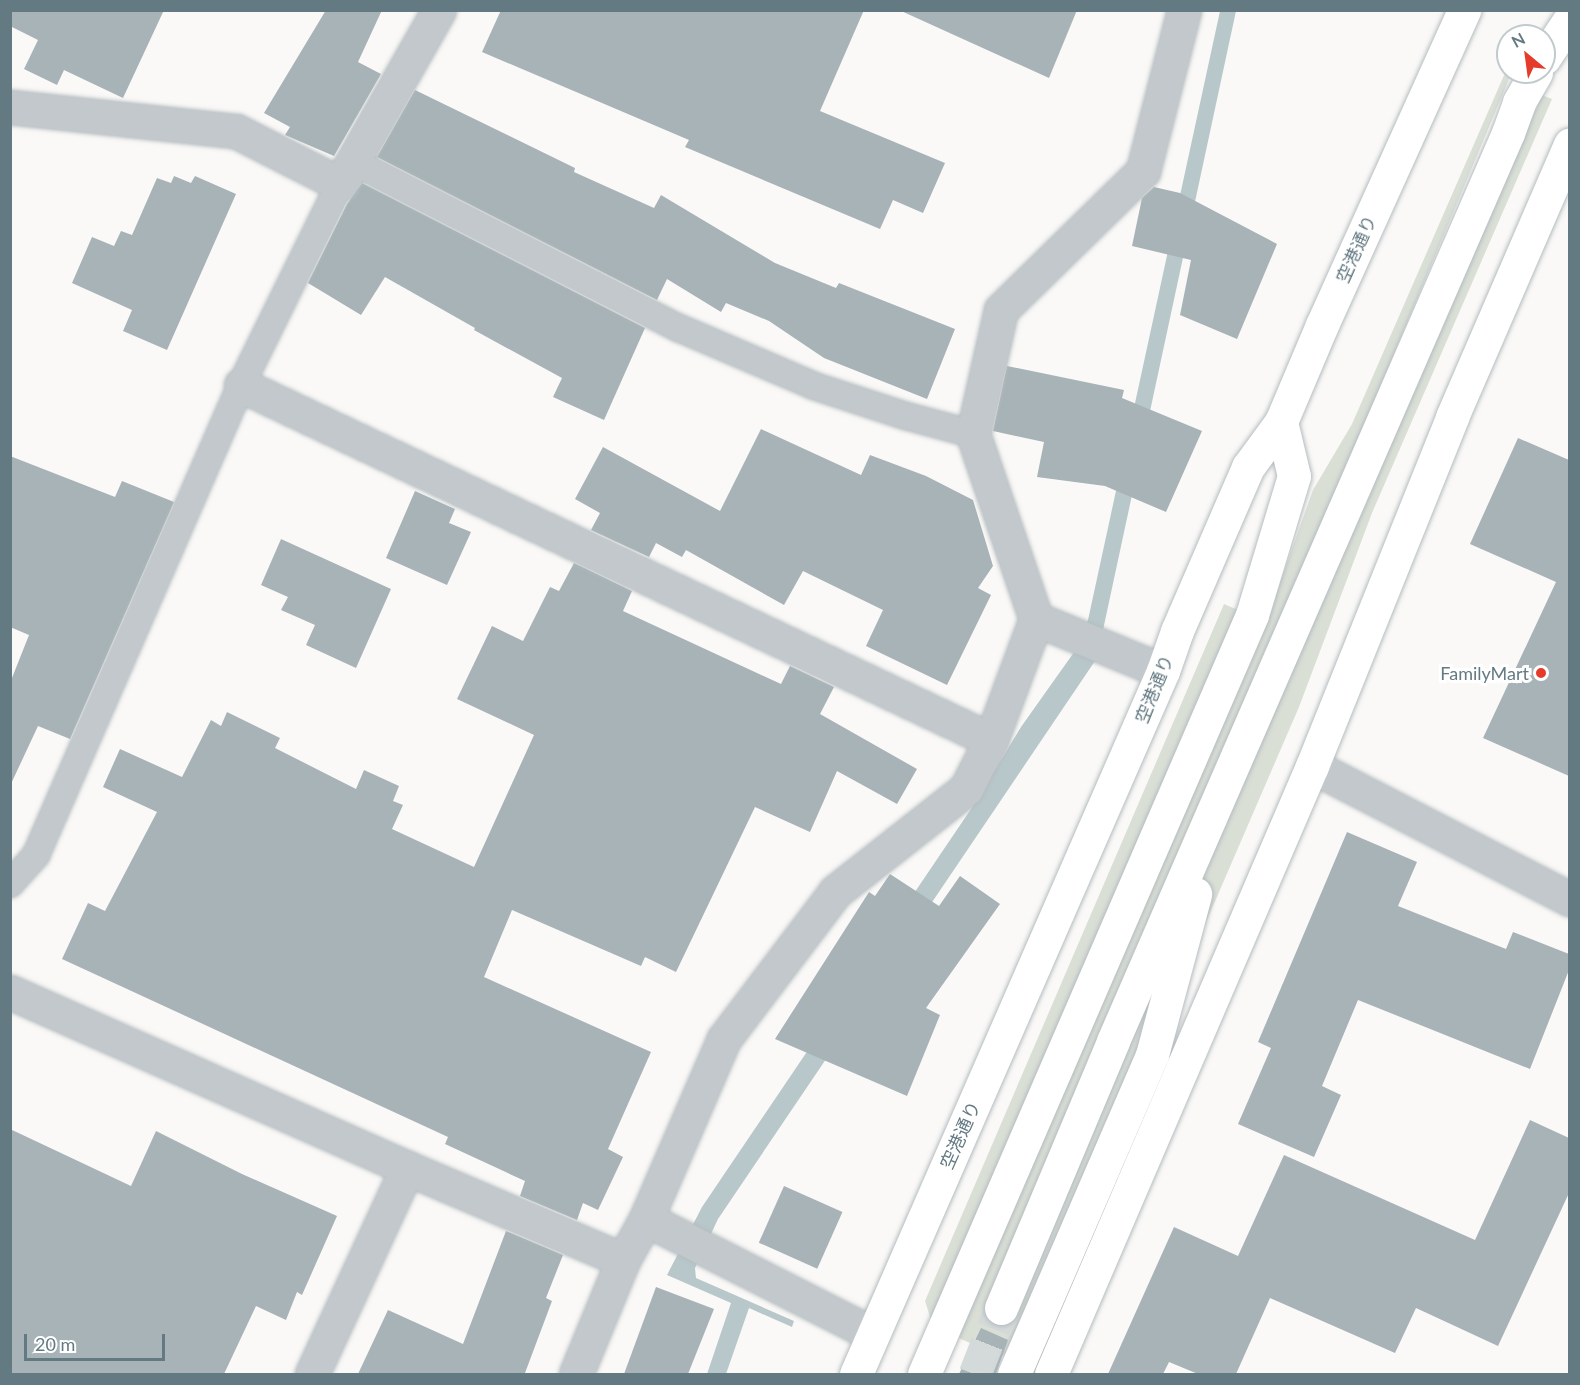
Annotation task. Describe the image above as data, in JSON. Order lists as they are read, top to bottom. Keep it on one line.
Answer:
{"streets":{"main road":["空港通り"]},"places":["FamilyMart"],"scale_bar":"20 m","north":"top left"}
